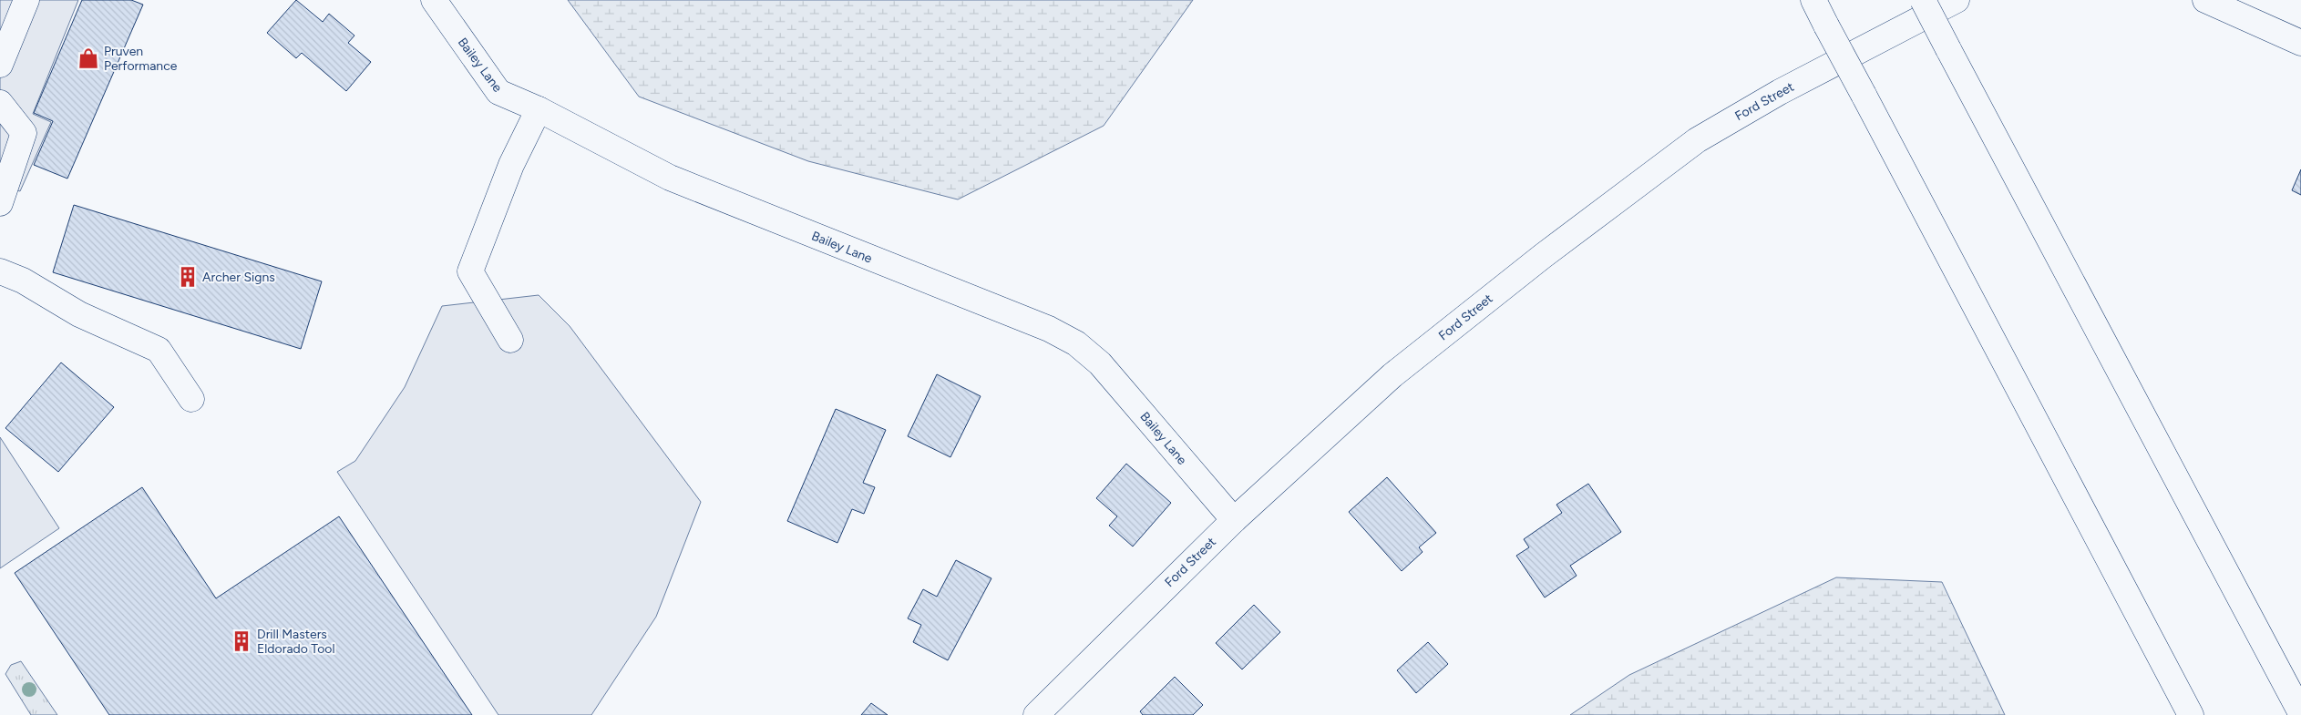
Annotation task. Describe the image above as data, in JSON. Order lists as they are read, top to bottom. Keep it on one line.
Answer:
{"streets":{"main road":["Bailey Lane","Ford Street"]},"crossings":[["Bailey Lane","Ford Street"]],"places":{"shop":["Pruven Performance"],"building":["Archer Signs","Drill Masters Eldorado Tool"]}}
